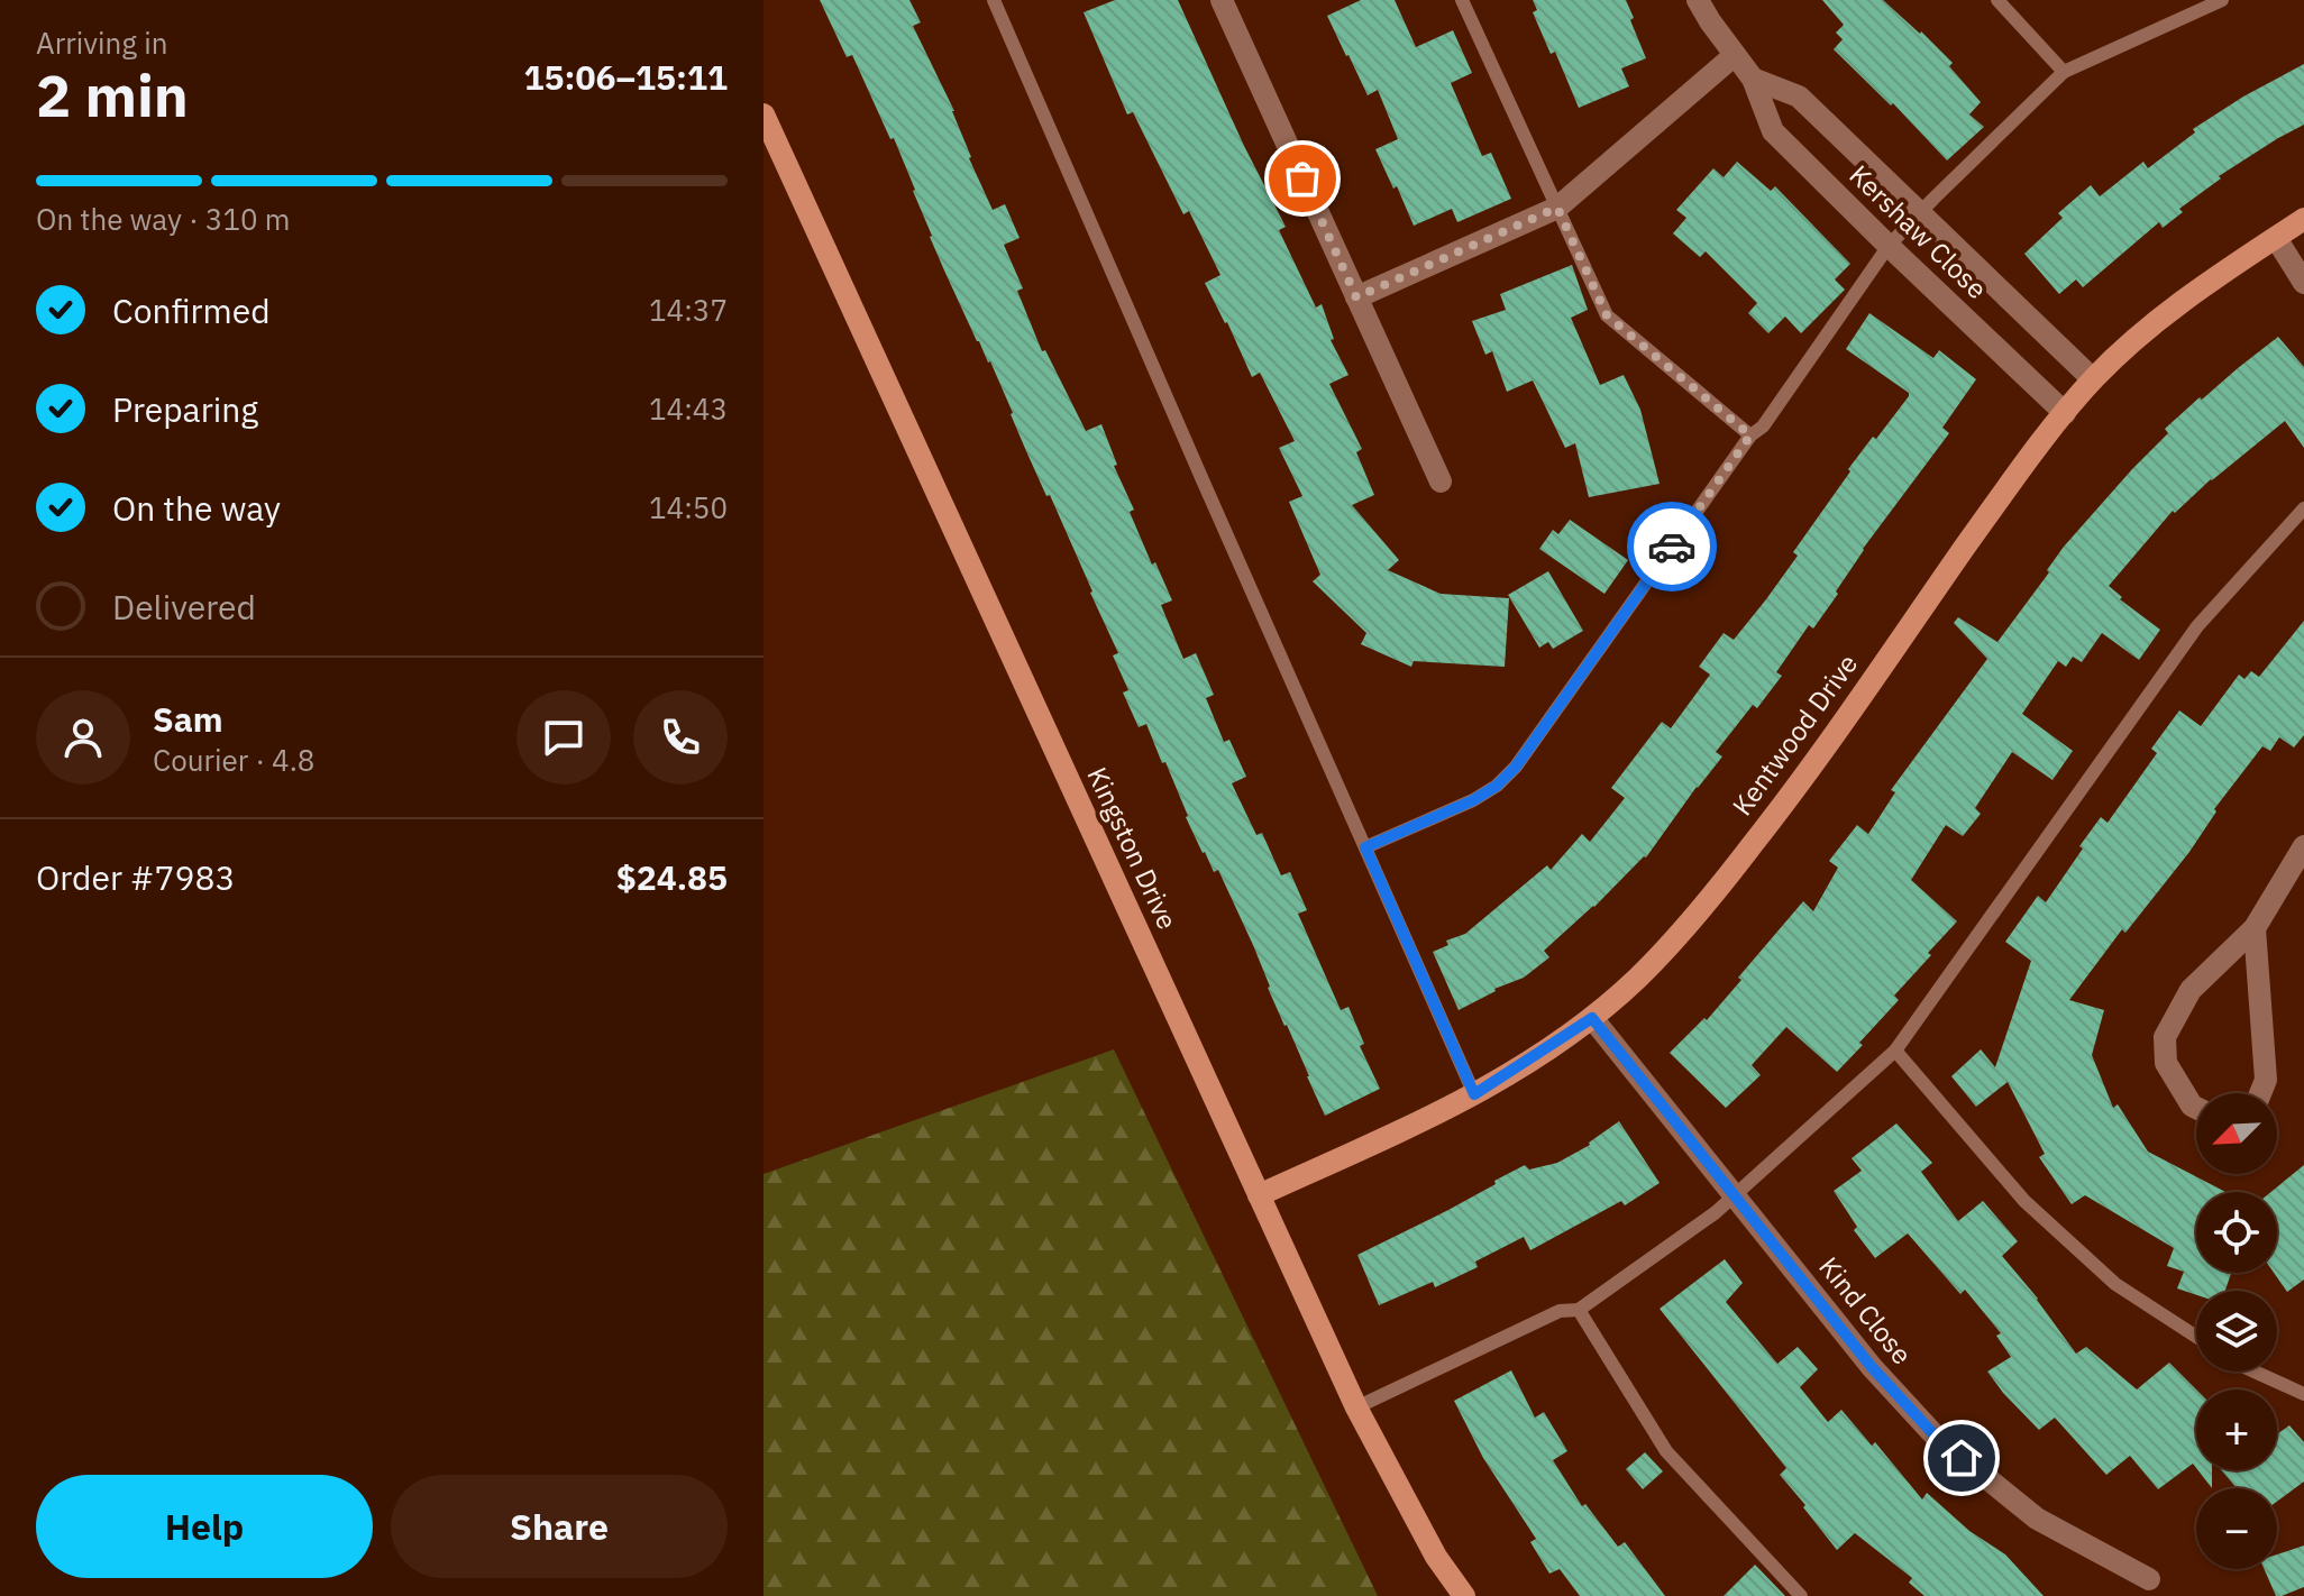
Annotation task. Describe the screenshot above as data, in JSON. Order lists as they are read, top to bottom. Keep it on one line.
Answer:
{"streets":{"street":["Kershaw Close","Kentwood Drive","Kingston Drive","Kind Close"]},"crossings":[["Kershaw Close","Kentwood Drive"],["Kentwood Drive","Kingston Drive"],["Kentwood Drive","Kind Close"]],"north":"bottom left","page":{"heading":["2 min","Arriving in","15:06–15:11"],"panel":["Sam","Courier · 4.8","Order #7983","$24.85"],"bar":"On the way · 310 m","list":[["Confirmed","14:37"],["Preparing","14:43"],["On the way","14:50"],"Delivered"],"map_buttons":["+","−"],"buttons":["Help","Share"]}}
